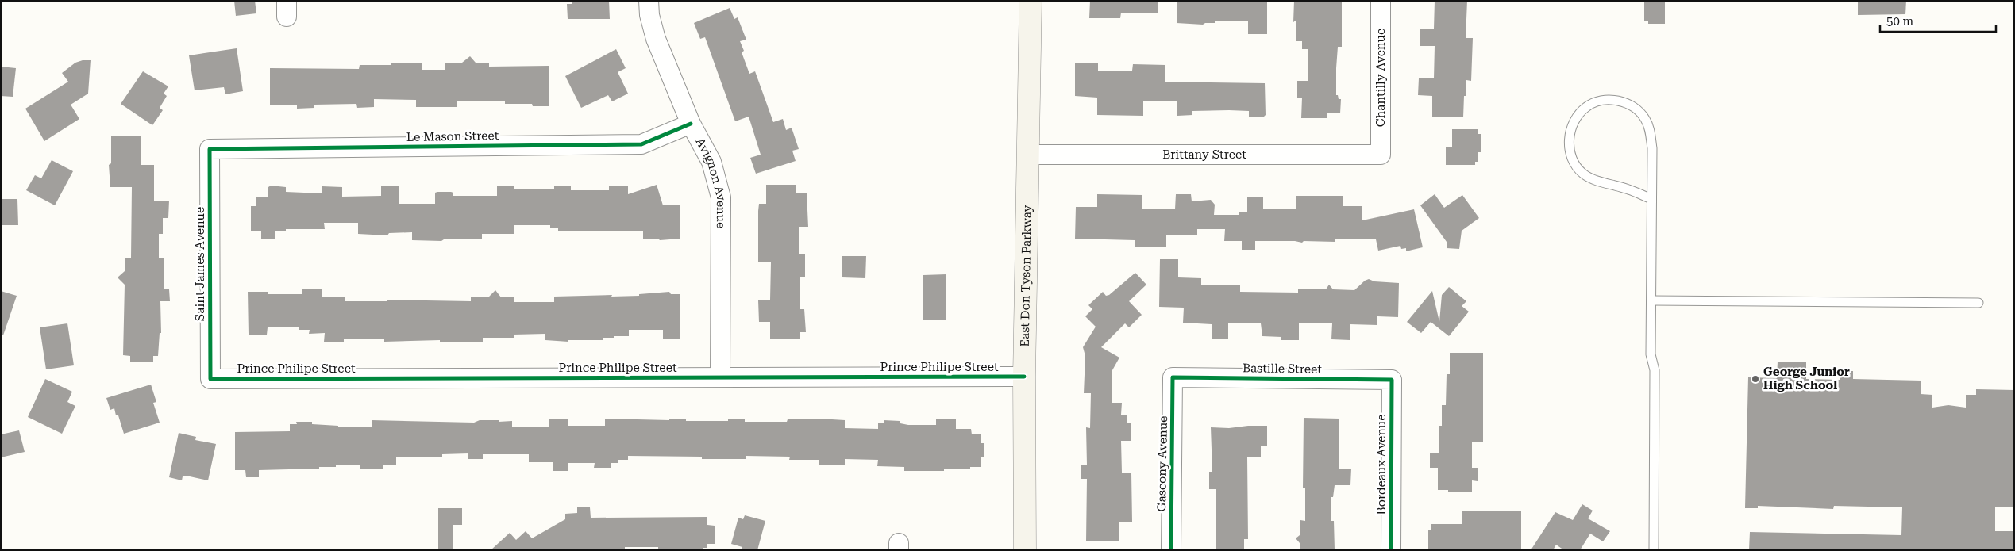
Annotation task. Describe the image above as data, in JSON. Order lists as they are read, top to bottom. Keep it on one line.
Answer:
{"streets":{"main road":["East Don Tyson Parkway"],"street":["Chantilly Avenue","Le Mason Street","Brittany Street","Avignon Avenue","Saint James Avenue","Prince Philipe Street","Bastille Street","Gascony Avenue","Bordeaux Avenue"]},"crossings":[["Chantilly Avenue","Brittany Street"],["Le Mason Street","Avignon Avenue"],["Le Mason Street","Saint James Avenue"],["Brittany Street","East Don Tyson Parkway"],["Avignon Avenue","Prince Philipe Street"],["Saint James Avenue","Prince Philipe Street"],["East Don Tyson Parkway","Prince Philipe Street"],["Bastille Street","Gascony Avenue"],["Bastille Street","Bordeaux Avenue"]],"places":["George Junior High School"],"scale_bar":"50 m"}
